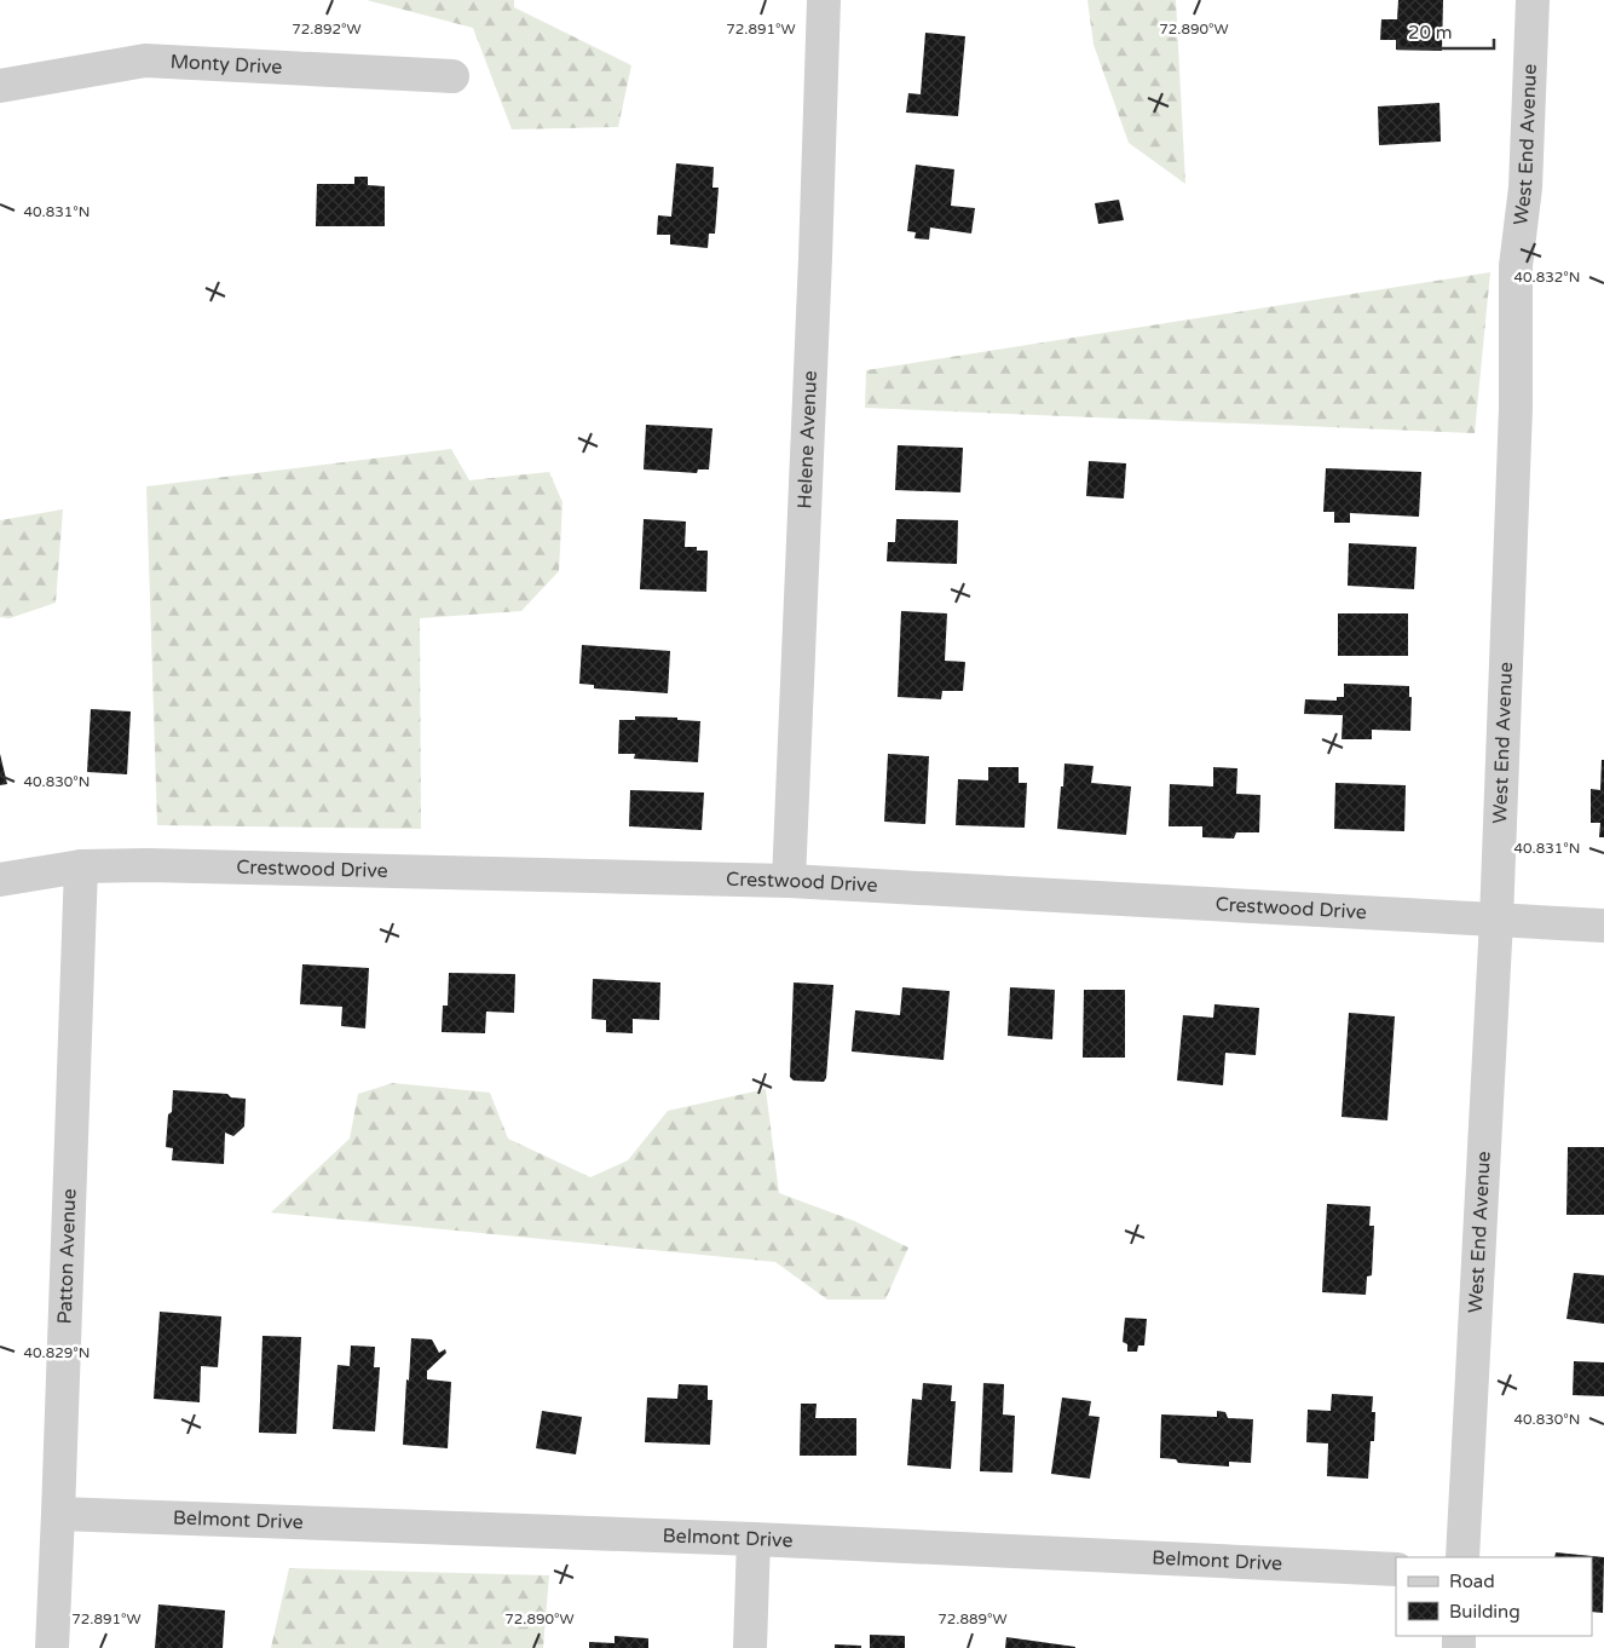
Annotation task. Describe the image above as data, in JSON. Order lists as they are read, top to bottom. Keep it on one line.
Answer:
{"streets":{"street":["Monty Drive","West End Avenue","Helene Avenue","Crestwood Drive","Patton Avenue","Belmont Drive"]},"crossings":[["West End Avenue","Crestwood Drive"],["Helene Avenue","Crestwood Drive"],["Crestwood Drive","Patton Avenue"],["Patton Avenue","Belmont Drive"]],"legend":["Road","Building"],"scale_bar":"20 m","coordinates":["72.892°W","72.891°W","72.890°W","40.831°N","40.832°N","40.830°N","40.829°N","72.889°W"]}
